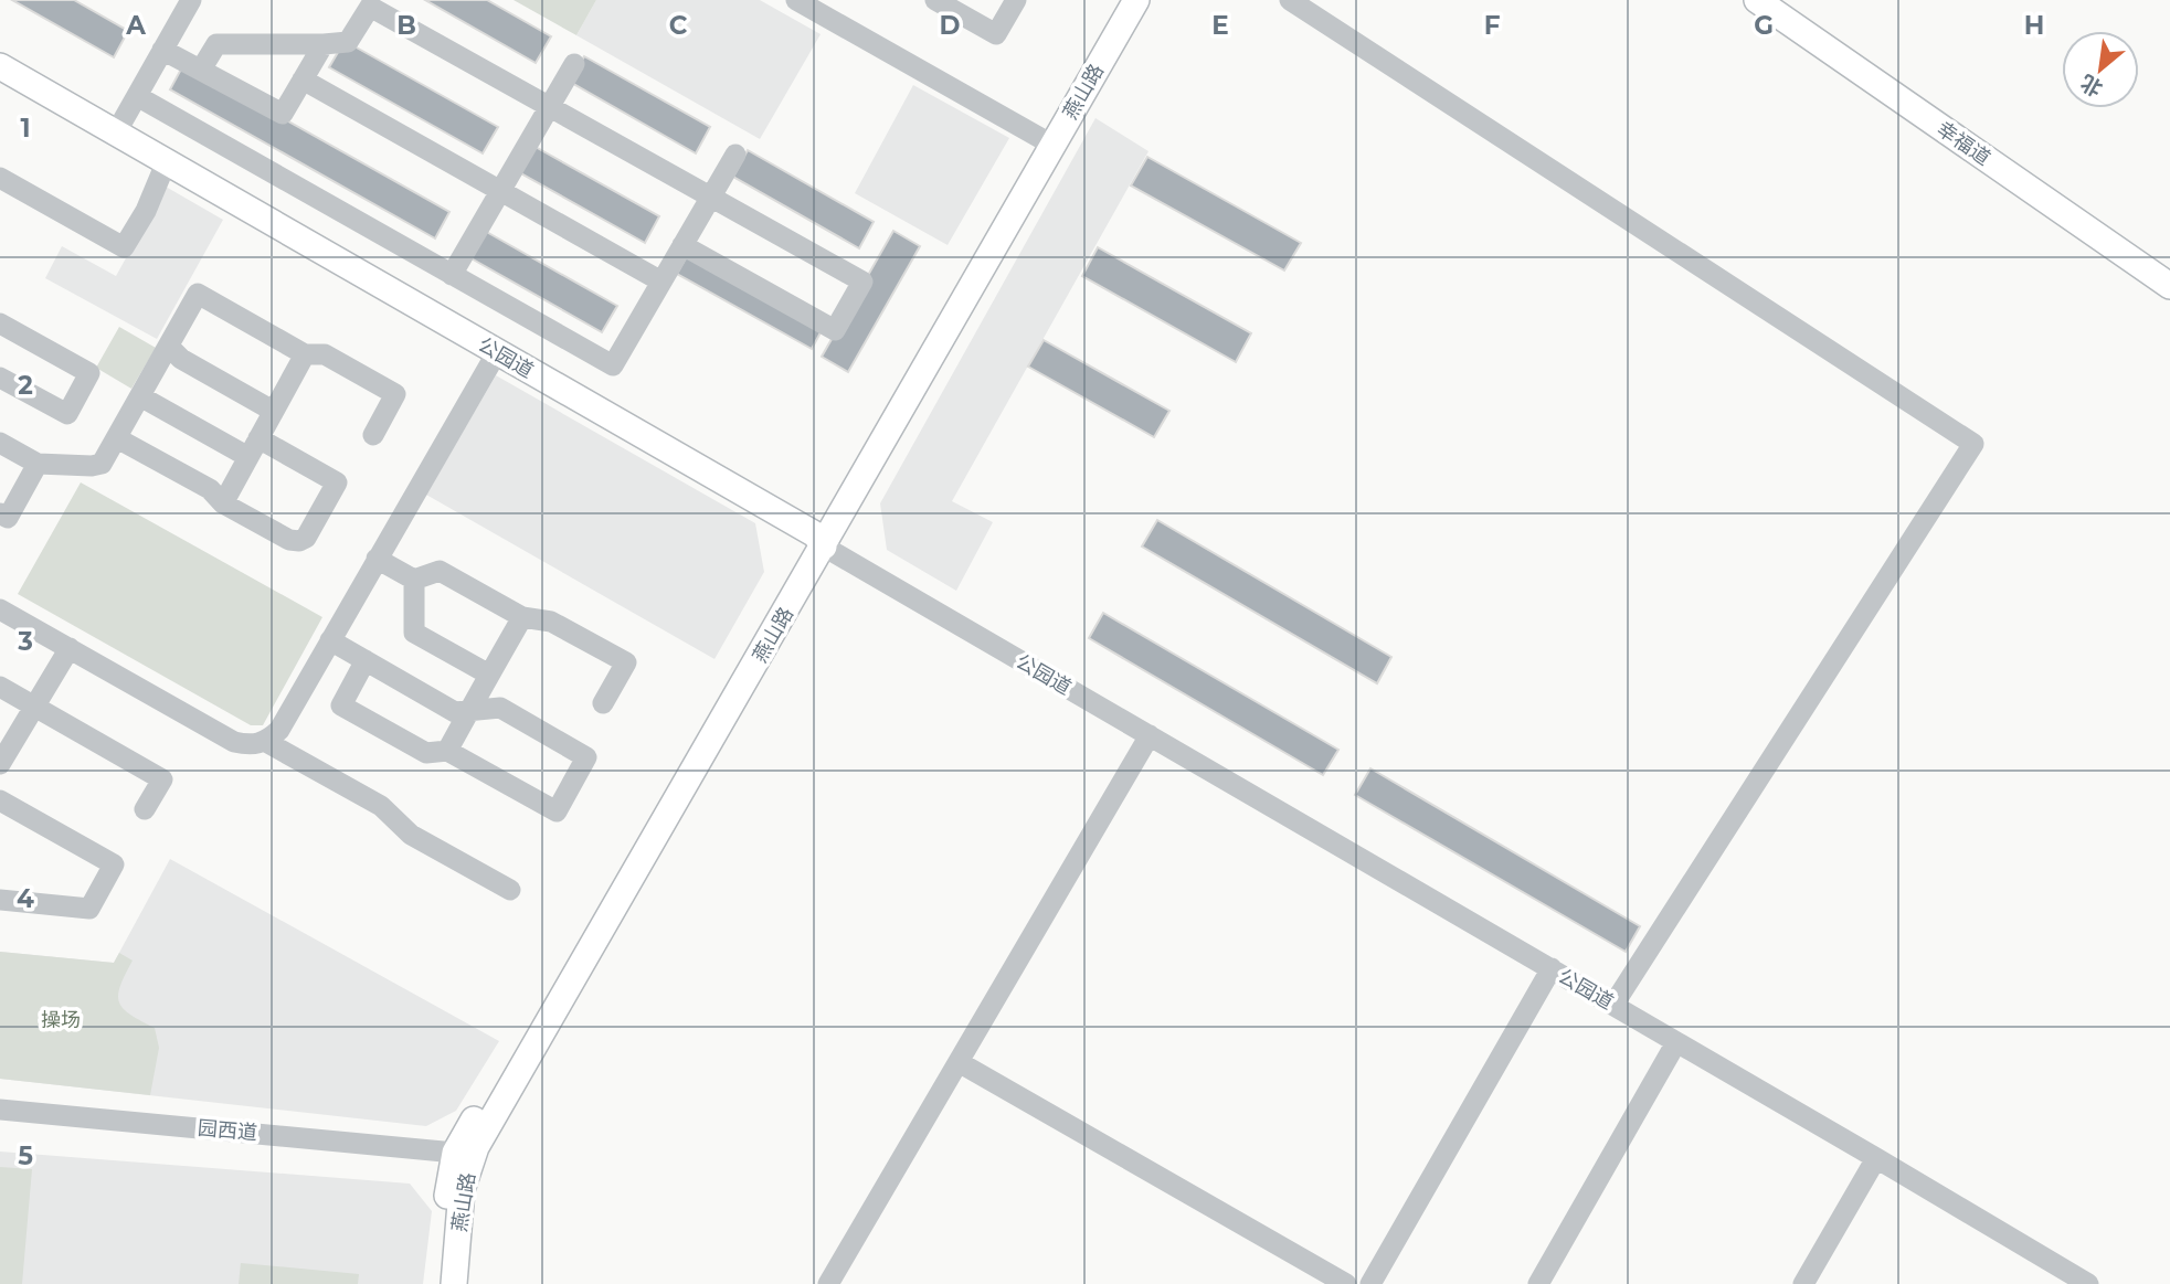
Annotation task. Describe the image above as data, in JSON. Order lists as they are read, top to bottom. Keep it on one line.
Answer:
{"streets":{"main road":["燕山路","幸福道","公园道"],"street":["园西道"]},"crossings":[["燕山路","公园道"],["燕山路","园西道"]],"parks":["操场"],"north":"bottom left","grid":{"columns":["A","B","C","D","E","F","G","H"],"rows":["1","2","3","4","5"]}}
